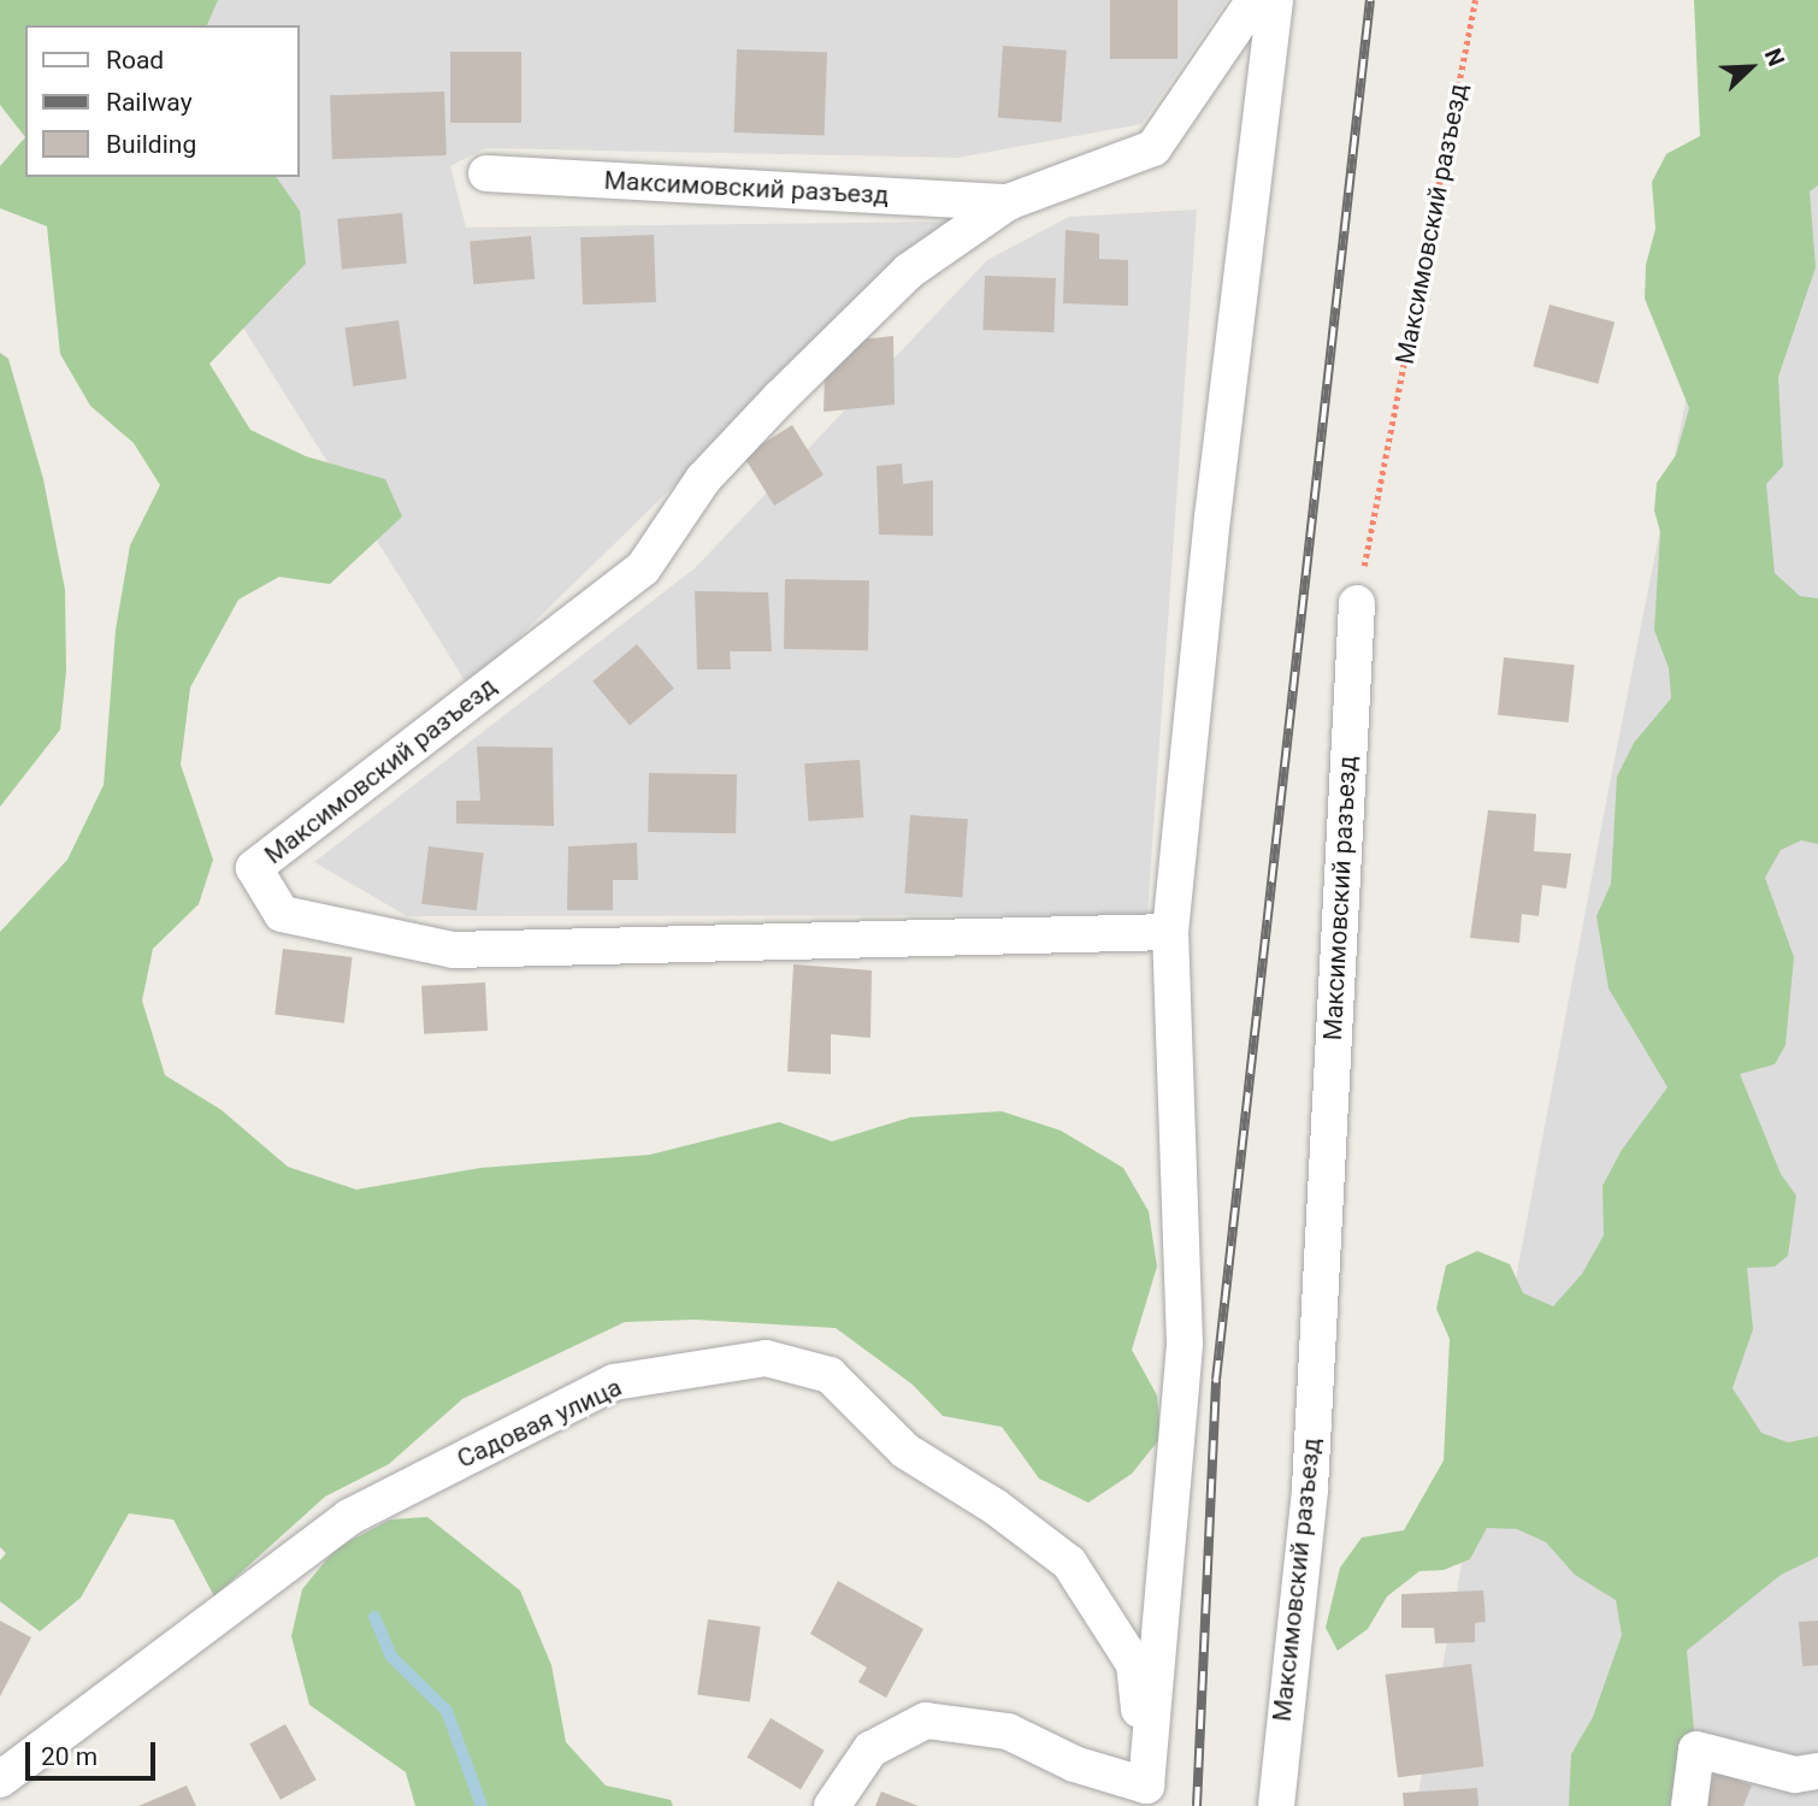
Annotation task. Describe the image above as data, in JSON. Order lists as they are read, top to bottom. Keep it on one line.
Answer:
{"streets":{"street":["Максимовский разъезд","Садовая улица"]},"legend":["Road","Railway","Building"],"scale_bar":"20 m","north":"top right"}
